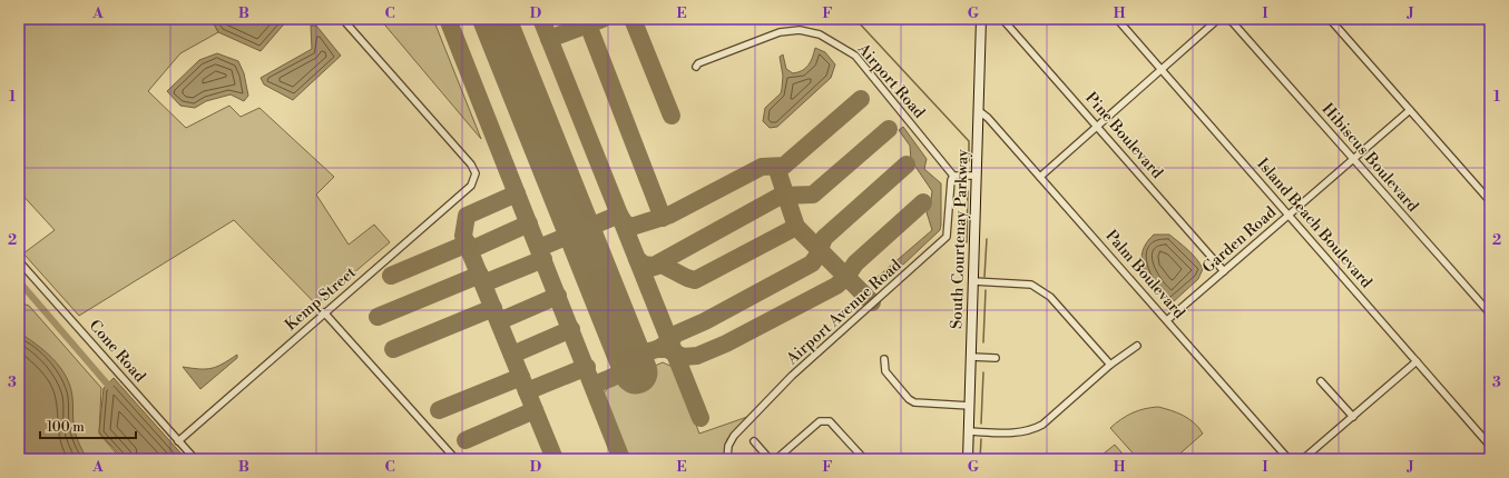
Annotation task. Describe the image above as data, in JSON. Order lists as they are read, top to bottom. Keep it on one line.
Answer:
{"streets":{"main road":["South Courtenay Parkway"],"street":["Airport Road","Pine Boulevard","Hibiscus Boulevard","Island Beach Boulevard","Garden Road","Palm Boulevard","Kemp Street","Airport Avenue Road","Cone Road"]},"crossings":[["Airport Road","Airport Avenue Road"],["Pine Boulevard","Garden Road"],["Hibiscus Boulevard","Garden Road"],["Island Beach Boulevard","Garden Road"],["South Courtenay Parkway","Palm Boulevard"],["Garden Road","Palm Boulevard"],["Kemp Street","Cone Road"]],"scale_bar":"100 m","grid":{"columns":["A","B","C","D","E","F","G","H","I","J"],"rows":["1","2","3"]}}
